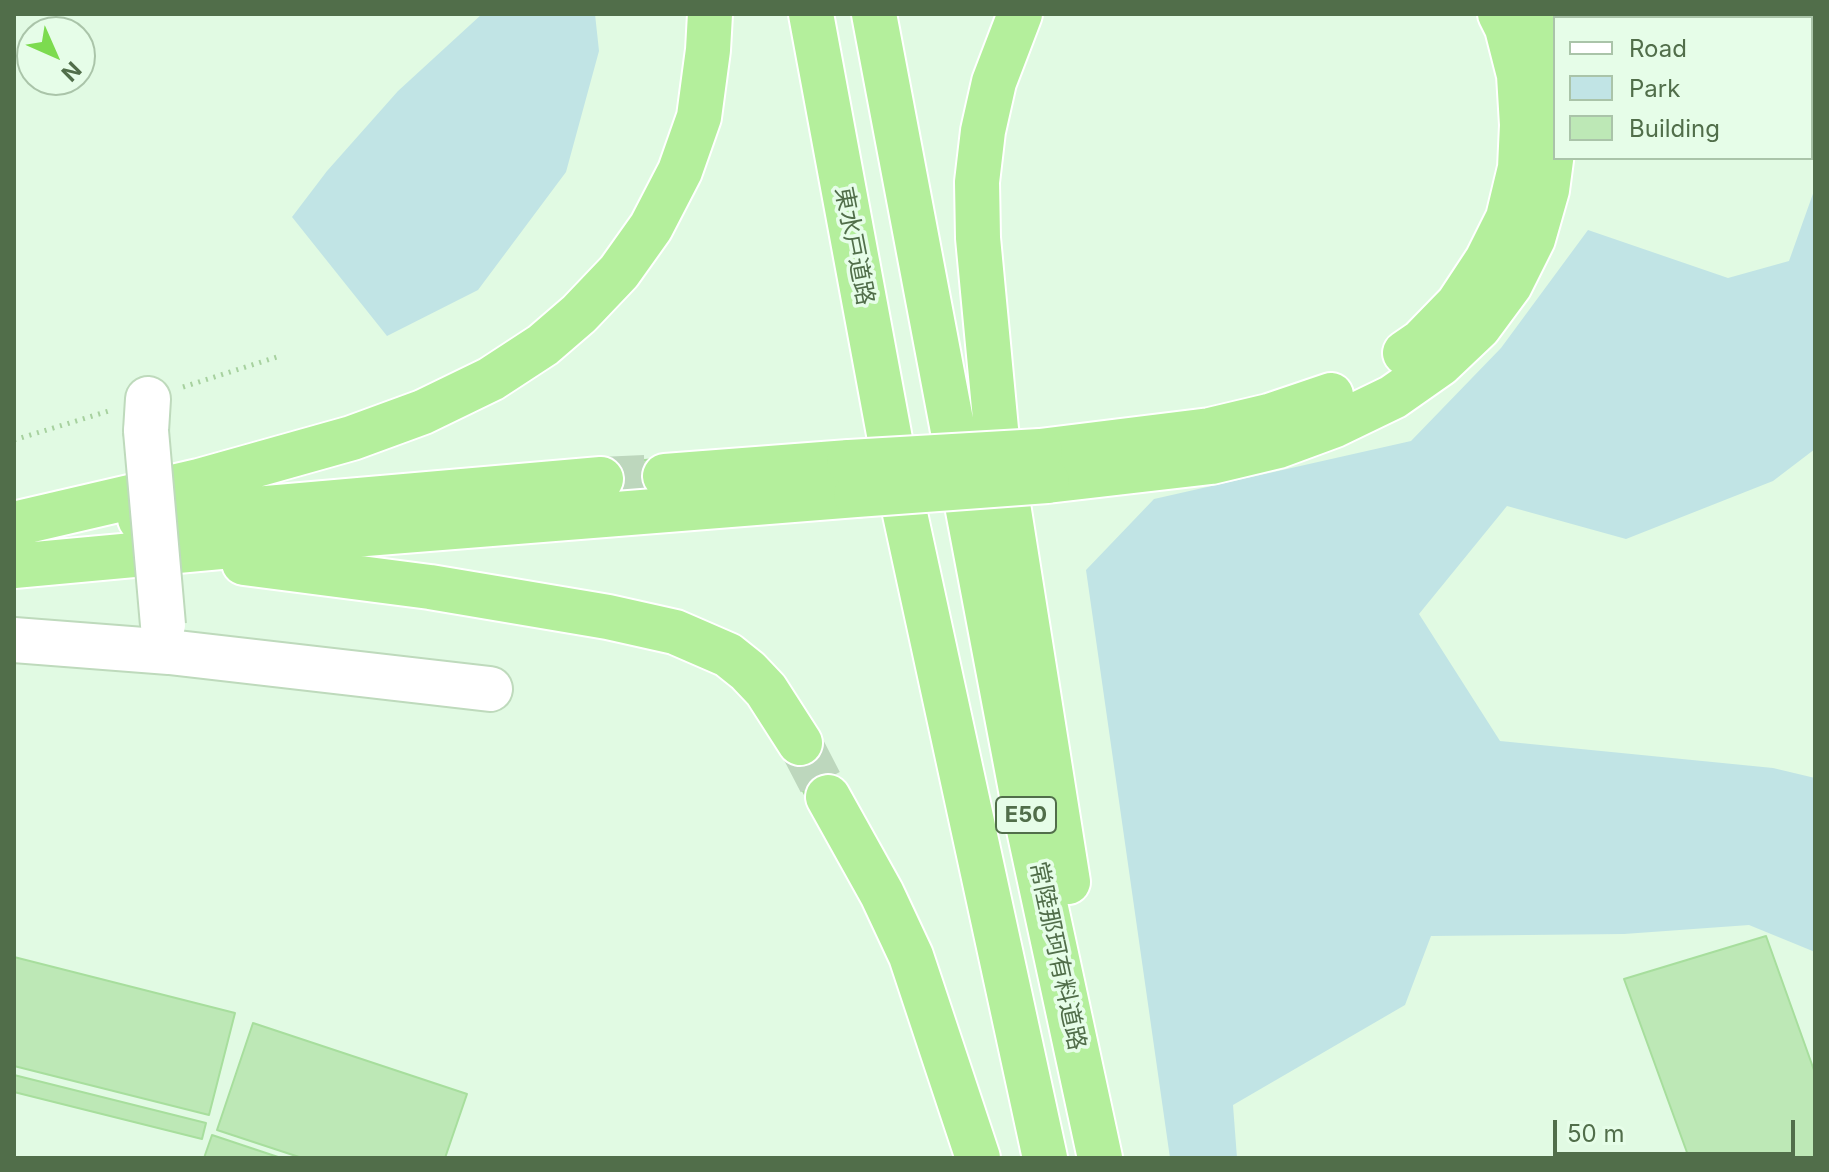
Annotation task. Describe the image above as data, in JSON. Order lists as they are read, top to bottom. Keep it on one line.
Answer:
{"streets":{"highway":["東水戸道路","E50","常陸那珂有料道路"]},"legend":["Road","Park","Building"],"scale_bar":"50 m","north":"bottom right"}
